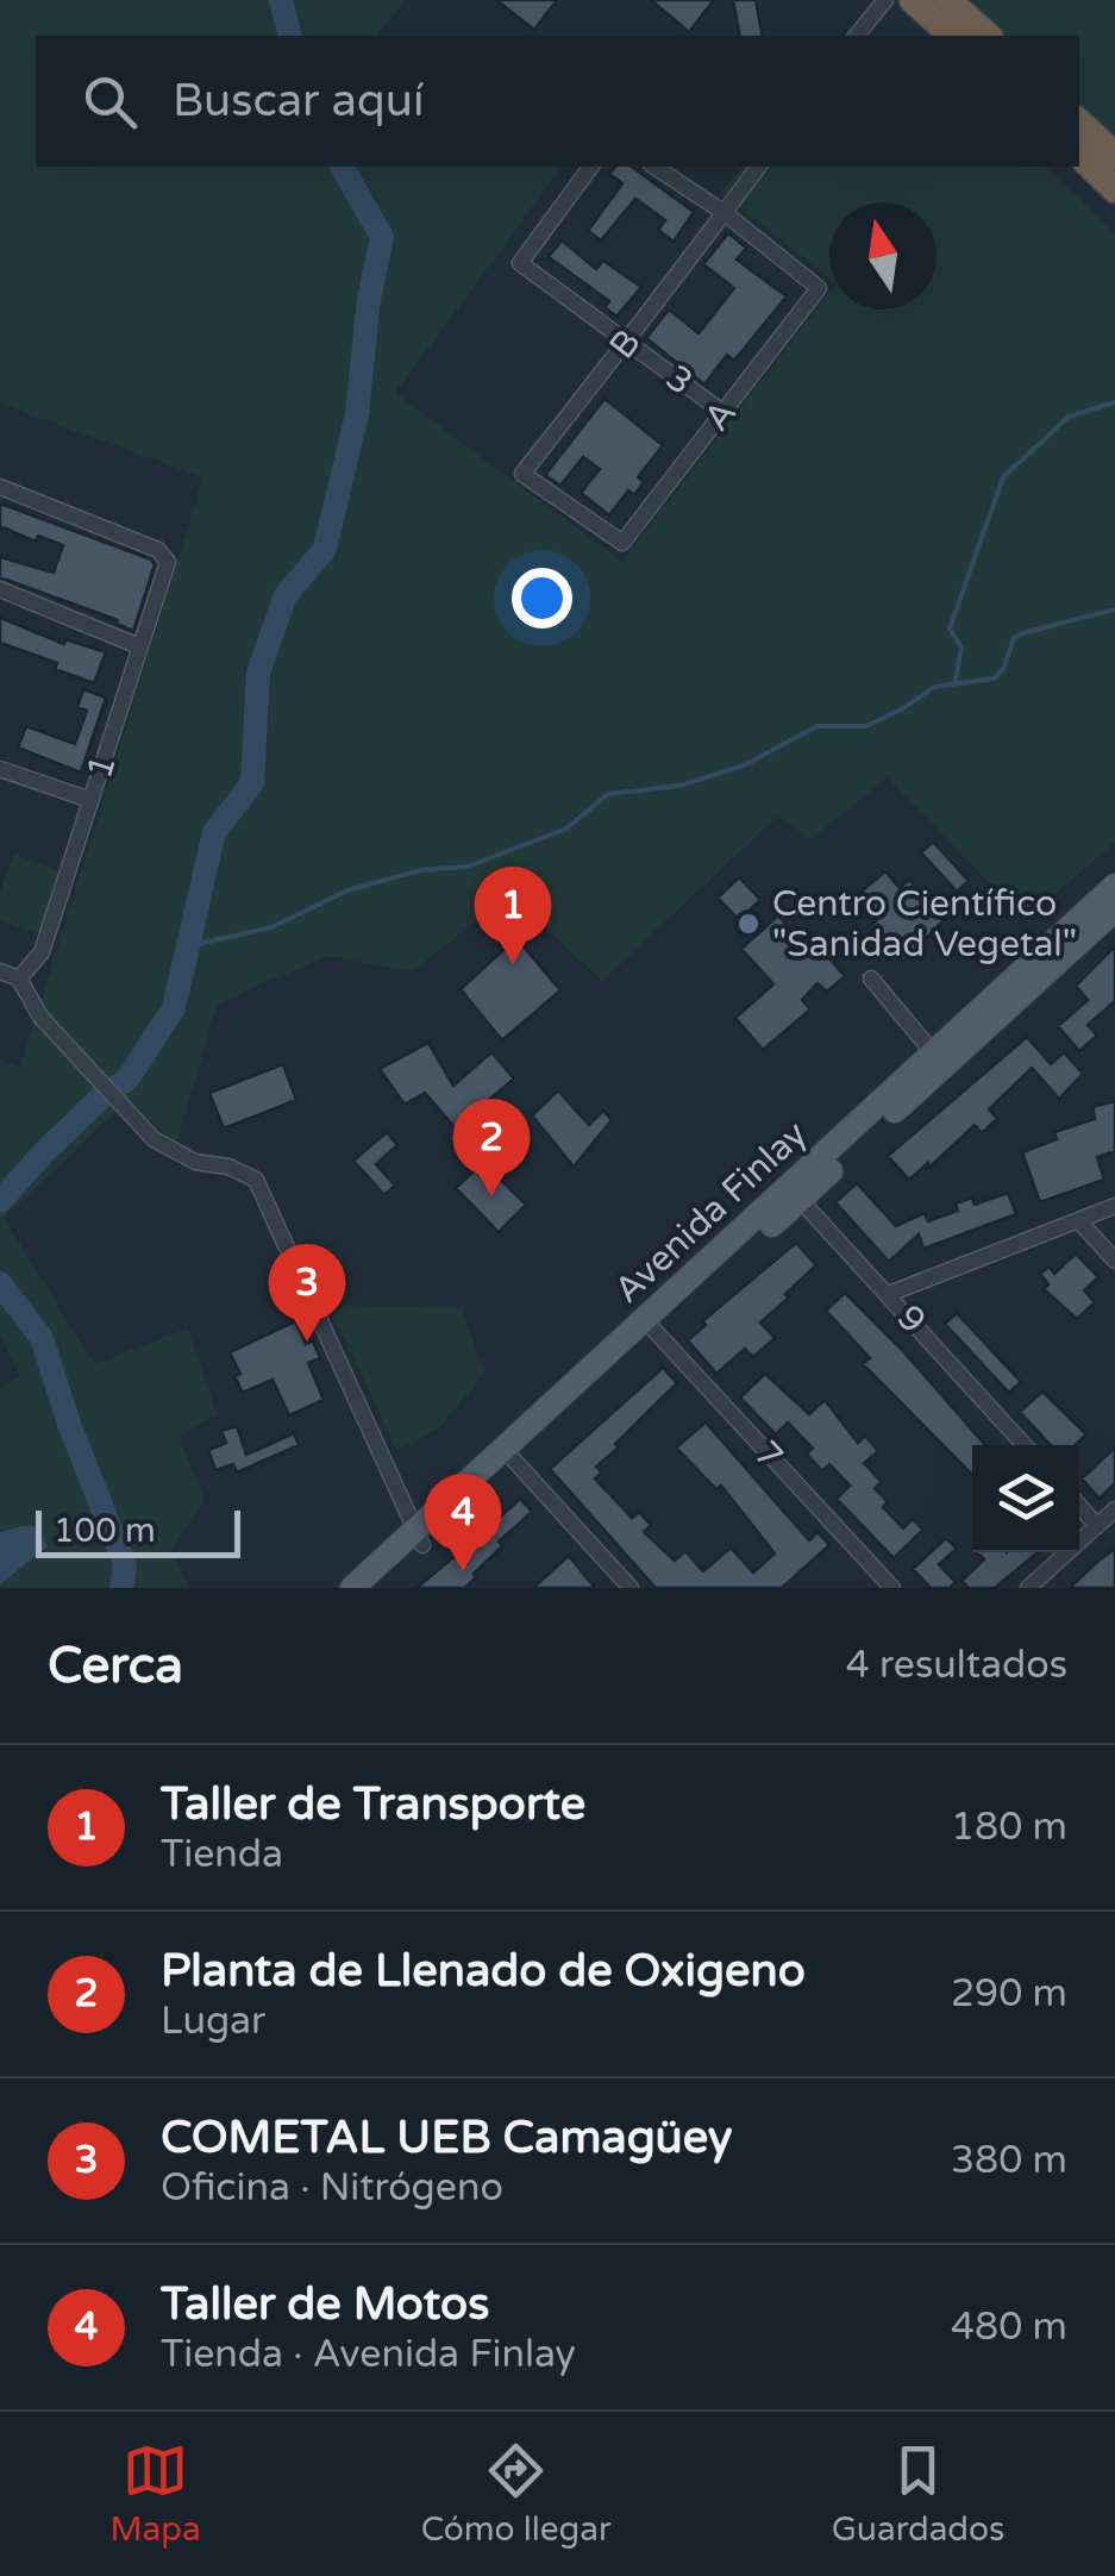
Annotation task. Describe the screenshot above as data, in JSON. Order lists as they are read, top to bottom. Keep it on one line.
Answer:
{"streets":{"main road":["Avenida Finlay"],"street":["B","3","A","1","9","7"]},"crossings":[["B","3"],["B","A"],["3","A"],["Avenida Finlay","9"],["Avenida Finlay","7"]],"places":["Centro Científico \"Sanidad Vegetal\""],"scale_bar":"100 m","north":"top","page":{"search":"Buscar aquí","pins":["1","2","3","4"],"scale":"100 m","heading":["Cerca","4 resultados"],"list":[{"mark":"1","name":"Taller de Transporte","note":"Tienda","value":"180 m"},{"mark":"2","name":"Planta de Llenado de Oxigeno","note":"Lugar","value":"290 m"},{"mark":"3","name":"COMETAL UEB Camagüey","note":"Oficina · Nitrógeno","value":"380 m"},{"mark":"4","name":"Taller de Motos","note":"Tienda · Avenida Finlay","value":"480 m"}],"nav":["Mapa","Cómo llegar","Guardados"]}}
